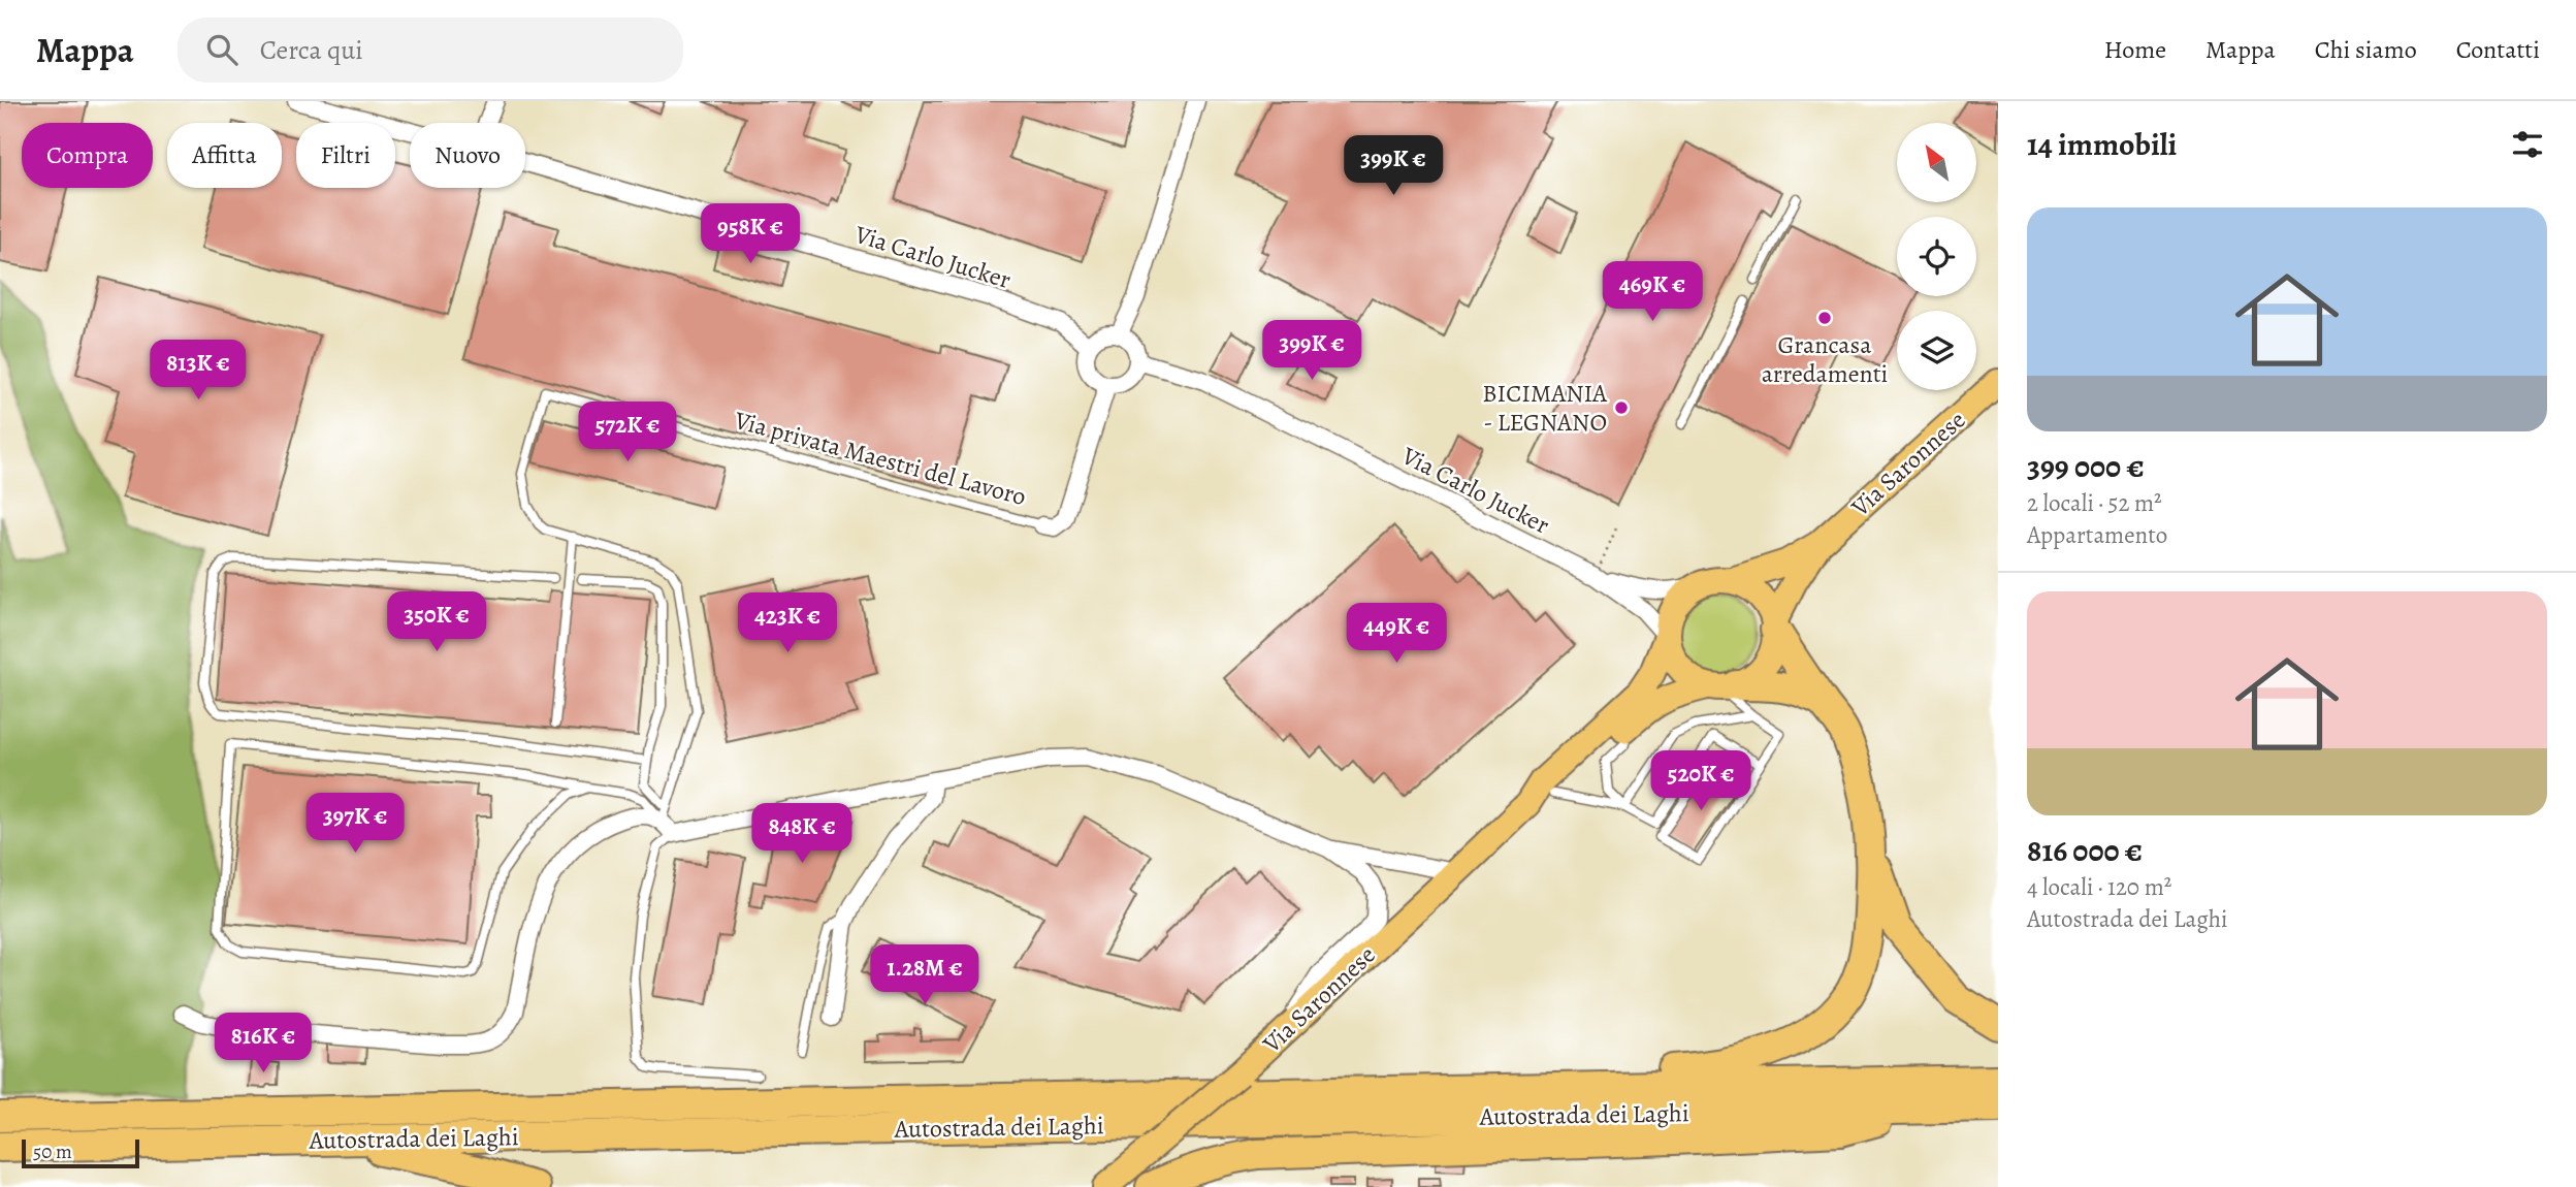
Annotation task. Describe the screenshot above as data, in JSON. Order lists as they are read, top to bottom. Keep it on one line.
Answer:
{"streets":{"highway":["Autostrada dei Laghi"],"main road":["Via Saronnese"],"street":["Via Carlo Jucker","Via privata Maestri del Lavoro"]},"crossings":[["Via Carlo Jucker","Via privata Maestri del Lavoro"],["Via Carlo Jucker","Via Saronnese"]],"places":["Grancasa arredamenti","BICIMANIA - LEGNANO"],"scale_bar":"50 m","north":"top left","page":{"header":"Mappa","search":"Cerca qui","nav":["Home","Mappa","Chi siamo","Contatti"],"heading":"14 immobili","chip":["Compra","Affitta","Filtri","Nuovo"],"price":["399K €","958K €","469K €","399K €","813K €","572K €","350K €","423K €","449K €","520K €","397K €","848K €","1.28M €","816K €"],"list":[{"name":"399 000 €","note":"2 locali · 52 m² · Appartamento"},{"name":"816 000 €","note":"4 locali · 120 m² · Autostrada dei Laghi"}],"scale":"50 m"}}
